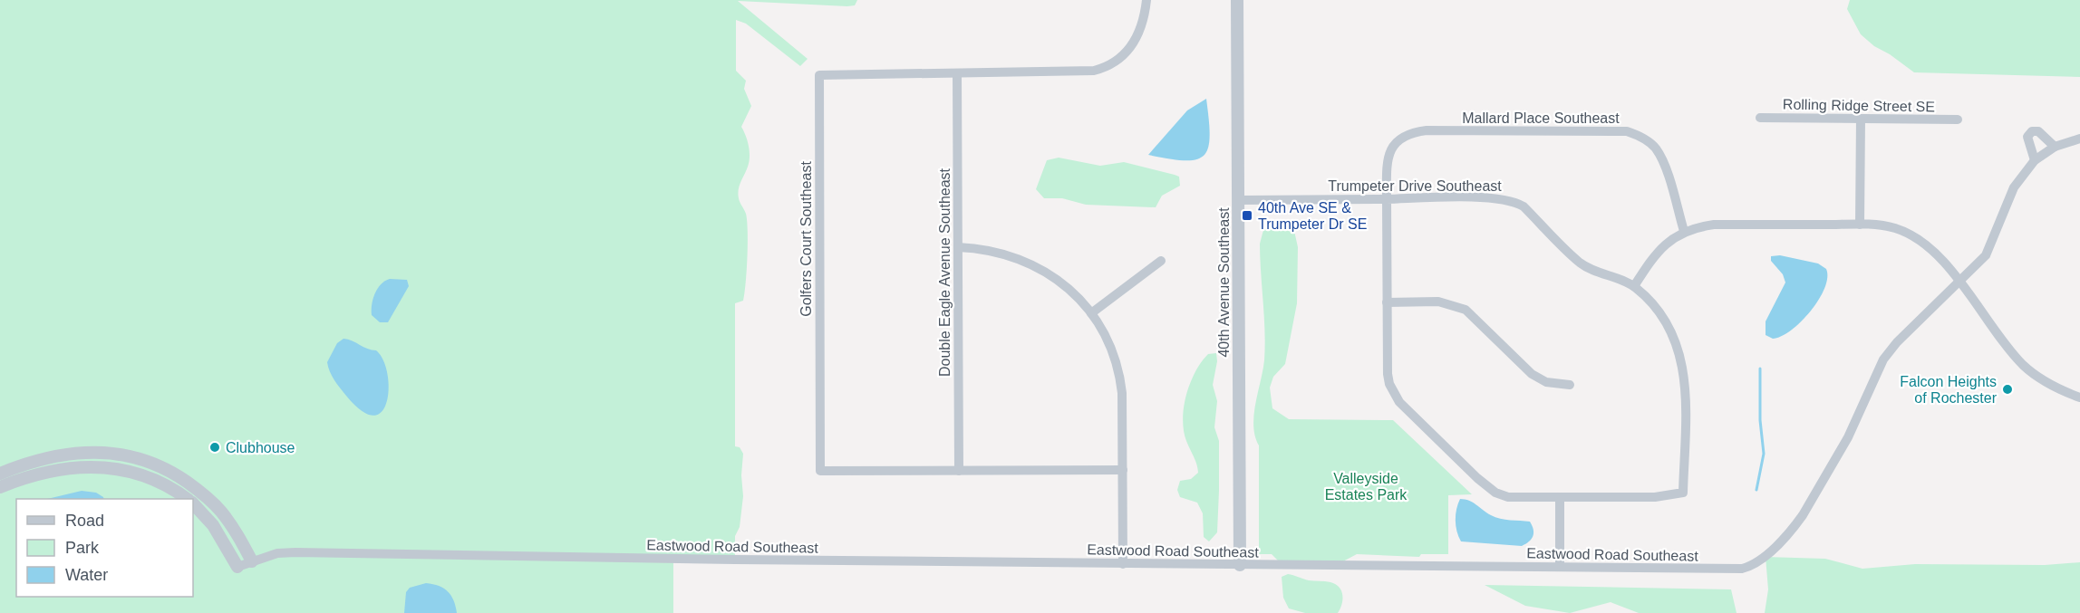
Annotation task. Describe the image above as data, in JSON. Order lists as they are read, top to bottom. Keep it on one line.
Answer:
{"streets":{"street":["Rolling Ridge Street SE","Mallard Place Southeast","Trumpeter Drive Southeast","Golfers Court Southeast","Double Eagle Avenue Southeast","40th Avenue Southeast","Eastwood Road Southeast"]},"crossings":[["Mallard Place Southeast","Trumpeter Drive Southeast"],["Trumpeter Drive Southeast","40th Avenue Southeast"],["Golfers Court Southeast","Double Eagle Avenue Southeast"],["40th Avenue Southeast","Eastwood Road Southeast"]],"parks":["Valleyside Estates Park"],"places":{"transit":["40th Ave SE & Trumpeter Dr SE"],"other":["Falcon Heights of Rochester","Clubhouse"]},"legend":["Road","Park","Water"]}
